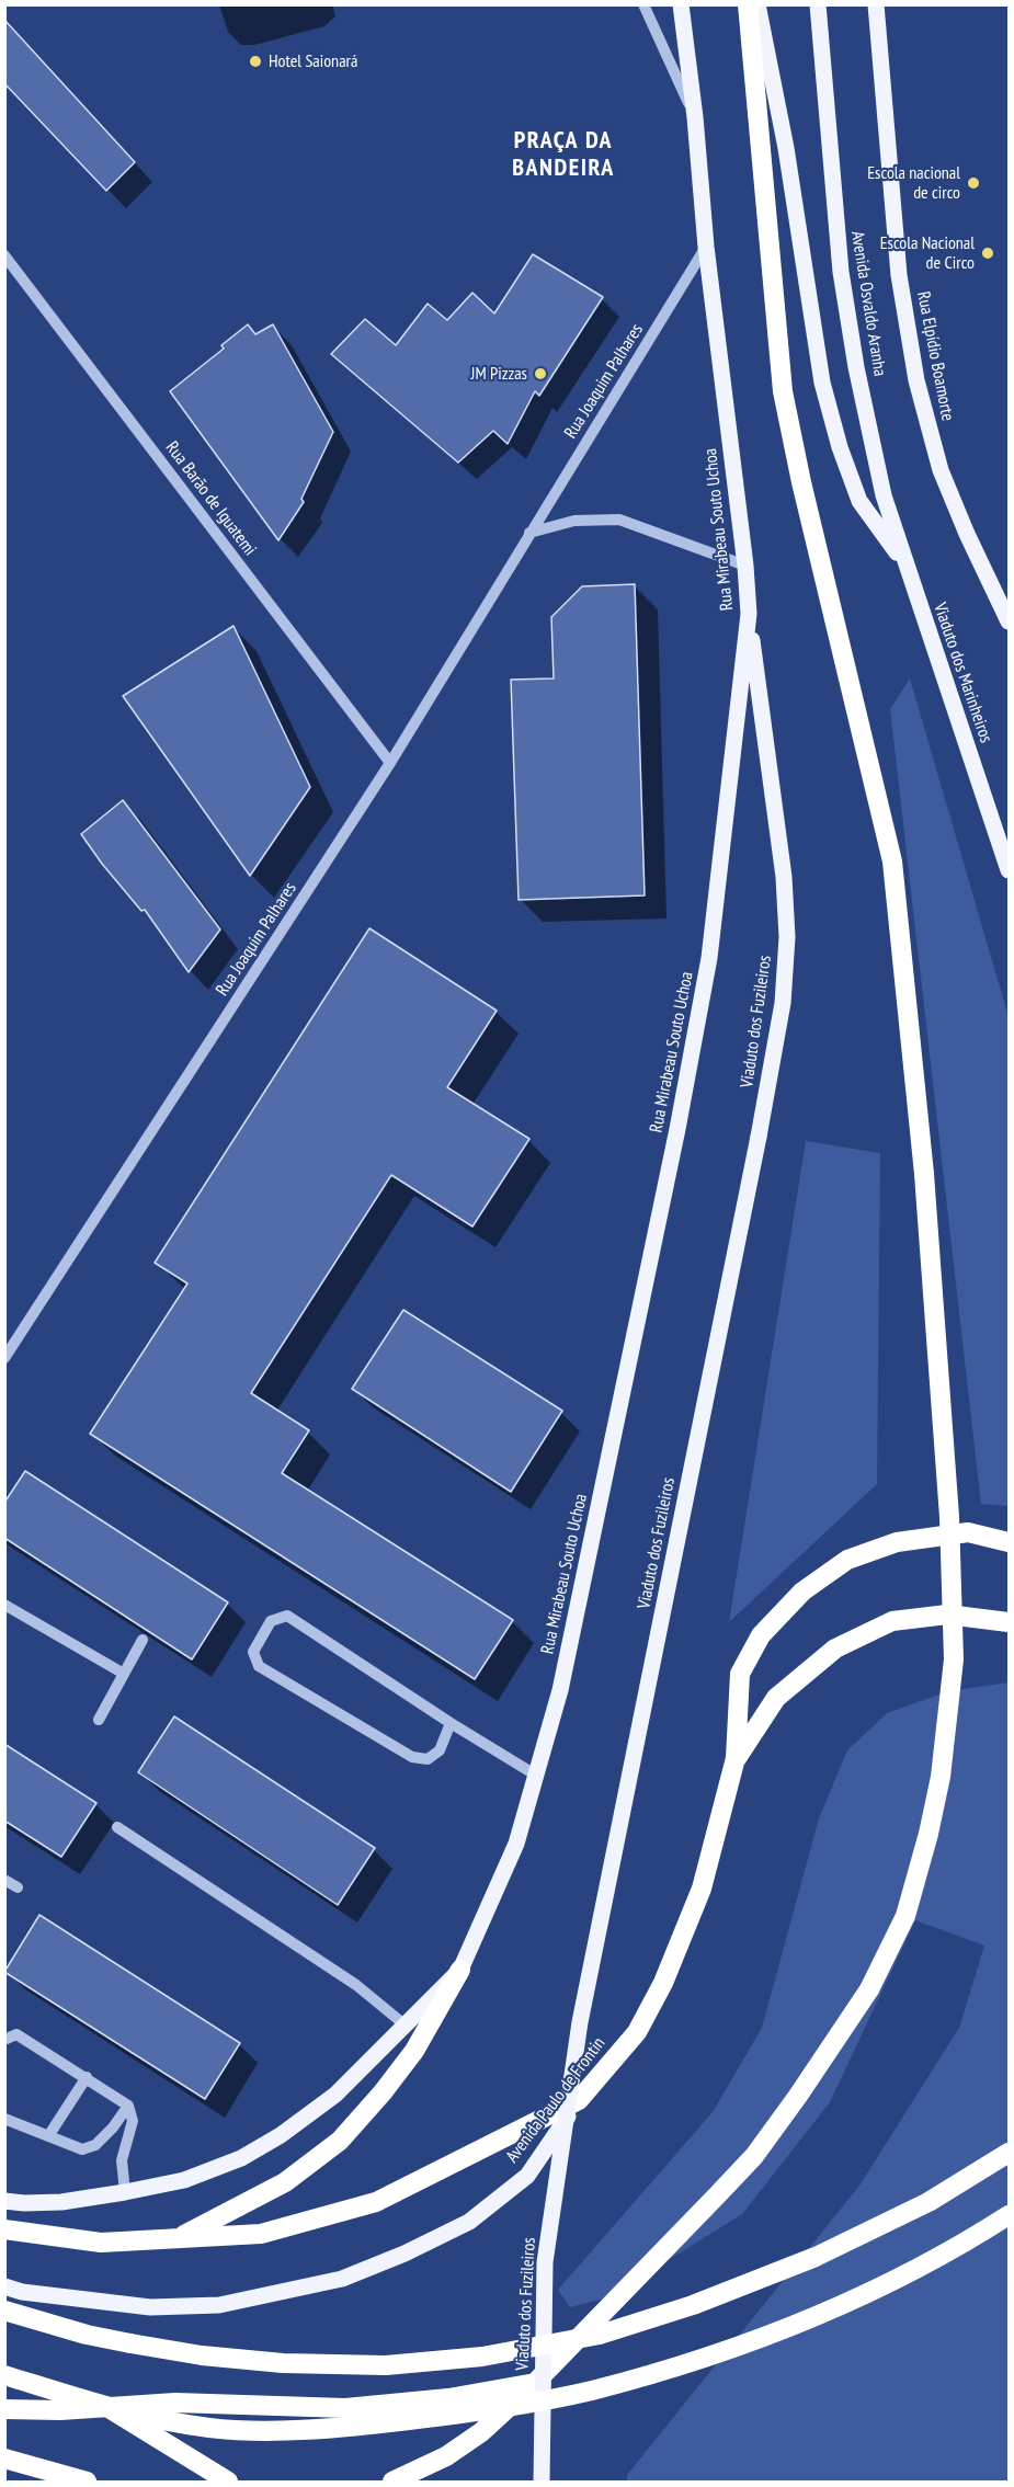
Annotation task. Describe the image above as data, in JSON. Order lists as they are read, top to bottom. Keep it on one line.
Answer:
{"streets":{"highway":["Avenida Paulo de Frontin"],"main road":["Avenida Osvaldo Aranha","Rua Elpídio Boamorte","Rua Mirabeau Souto Uchoa","Viaduto dos Marinheiros","Viaduto dos Fuzileiros"],"street":["Rua Joaquim Palhares","Rua Barão de Iguatemi"]},"crossings":[["Avenida Osvaldo Aranha","Viaduto dos Marinheiros"],["Rua Joaquim Palhares","Rua Barão de Iguatemi"],["Rua Joaquim Palhares","Rua Mirabeau Souto Uchoa"],["Rua Mirabeau Souto Uchoa","Viaduto dos Fuzileiros"]],"districts":["PRAÇA DA BANDEIRA"],"places":["Hotel Saionará","Escola nacional de circo","Escola Nacional de Circo","JM Pizzas"]}
